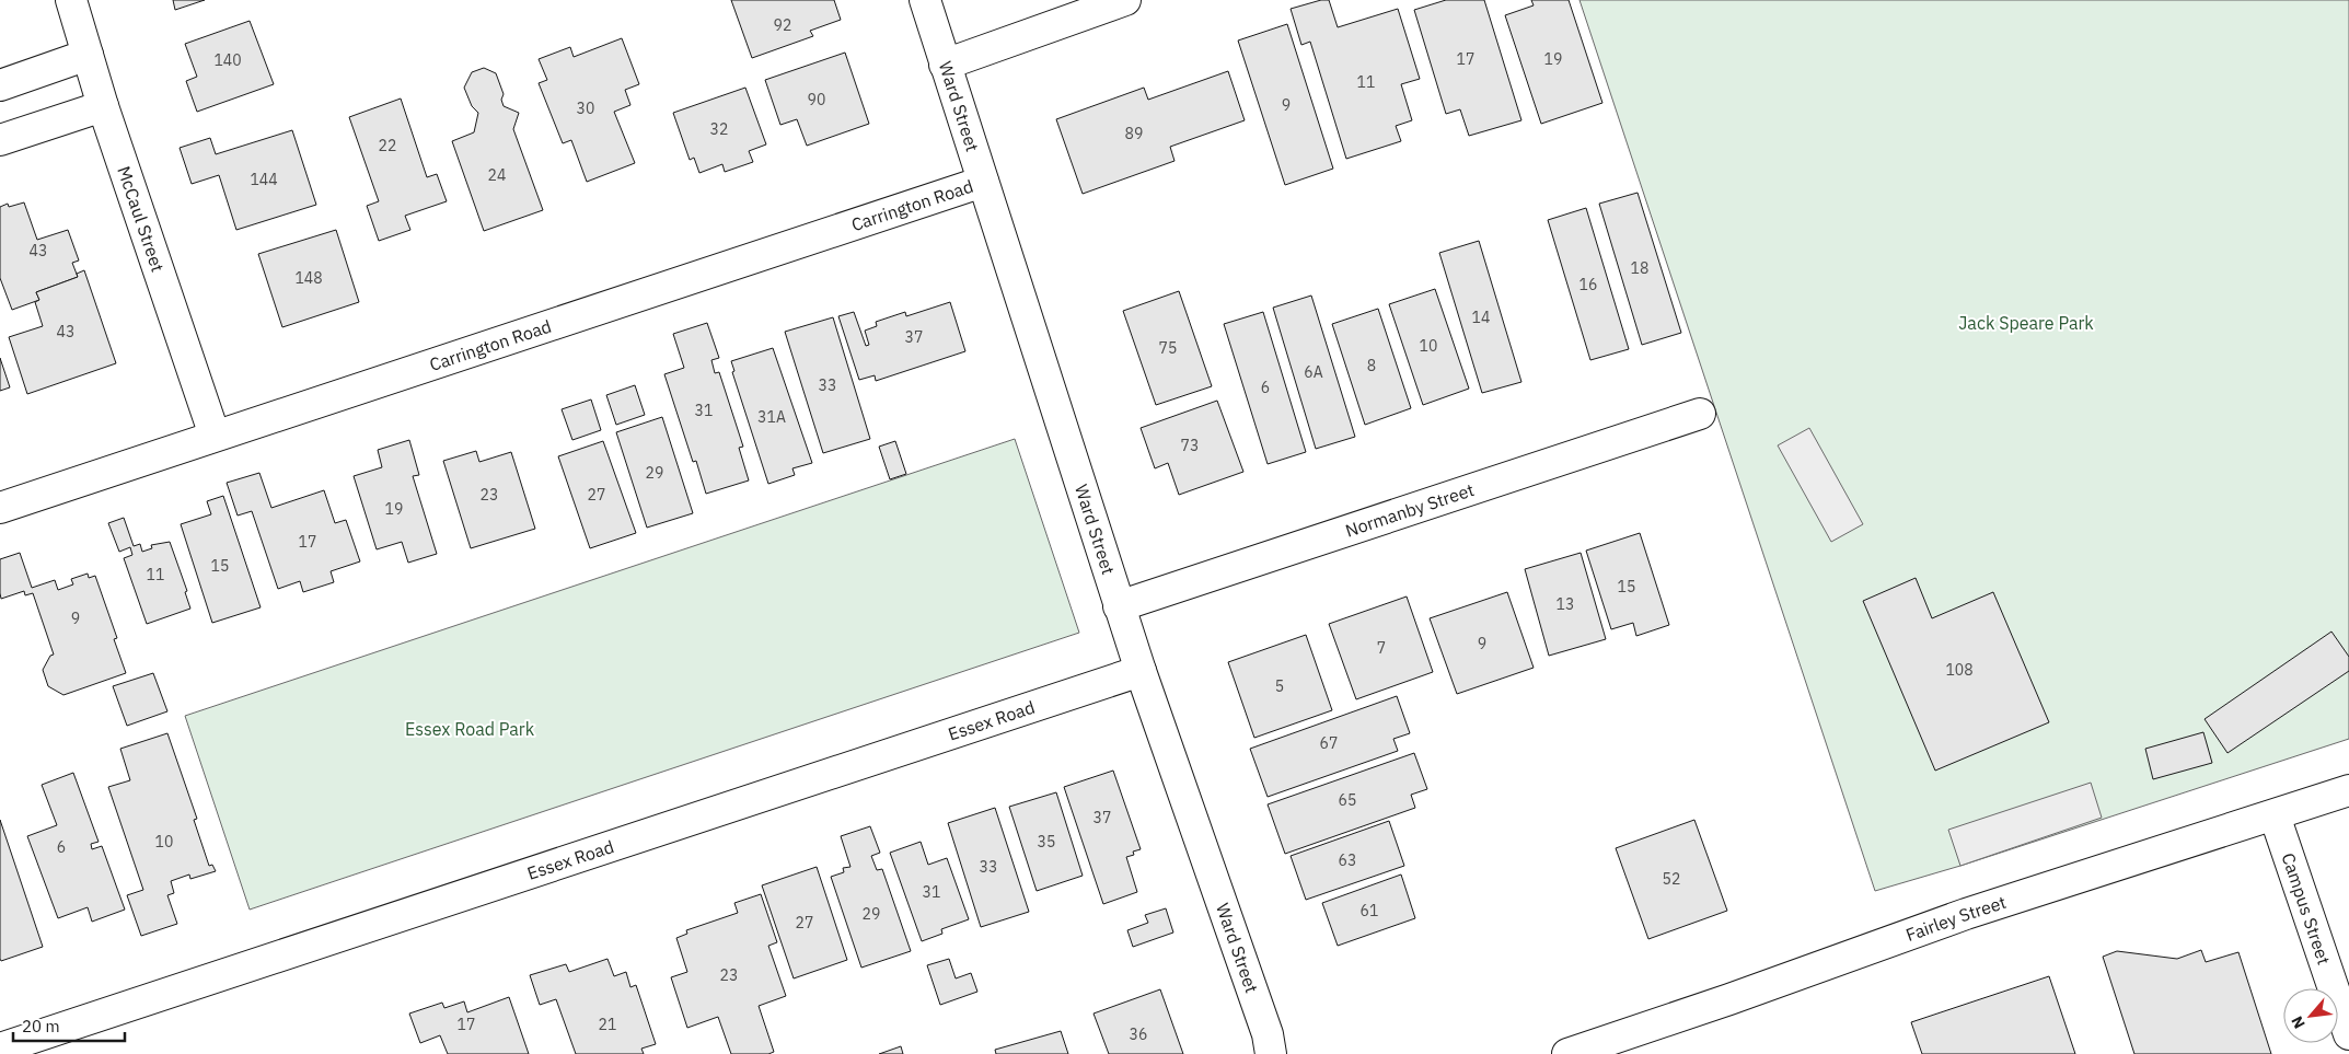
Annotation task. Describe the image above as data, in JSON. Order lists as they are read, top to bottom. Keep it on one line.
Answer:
{"streets":{"street":["Ward Street","Carrington Road","McCaul Street","Normanby Street","Essex Road","Campus Street","Fairley Street"]},"crossings":[["Ward Street","Carrington Road"],["Ward Street","Normanby Street"],["Ward Street","Essex Road"],["Carrington Road","McCaul Street"],["Campus Street","Fairley Street"]],"parks":["Jack Speare Park","Essex Road Park"],"house_numbers":["92","17","19","140","11","90","9","30","32","89","22","24","144","43","18","148","16","14","43","37","10","75","8","6A","33","6","31","31A","73","29","23","27","19","17","15","11","15","13","9","9","7","108","5","67","65","37","10","35","6","63","33","52","31","61","29","27","23","17","21","36"],"scale_bar":"20 m","north":"bottom left"}
